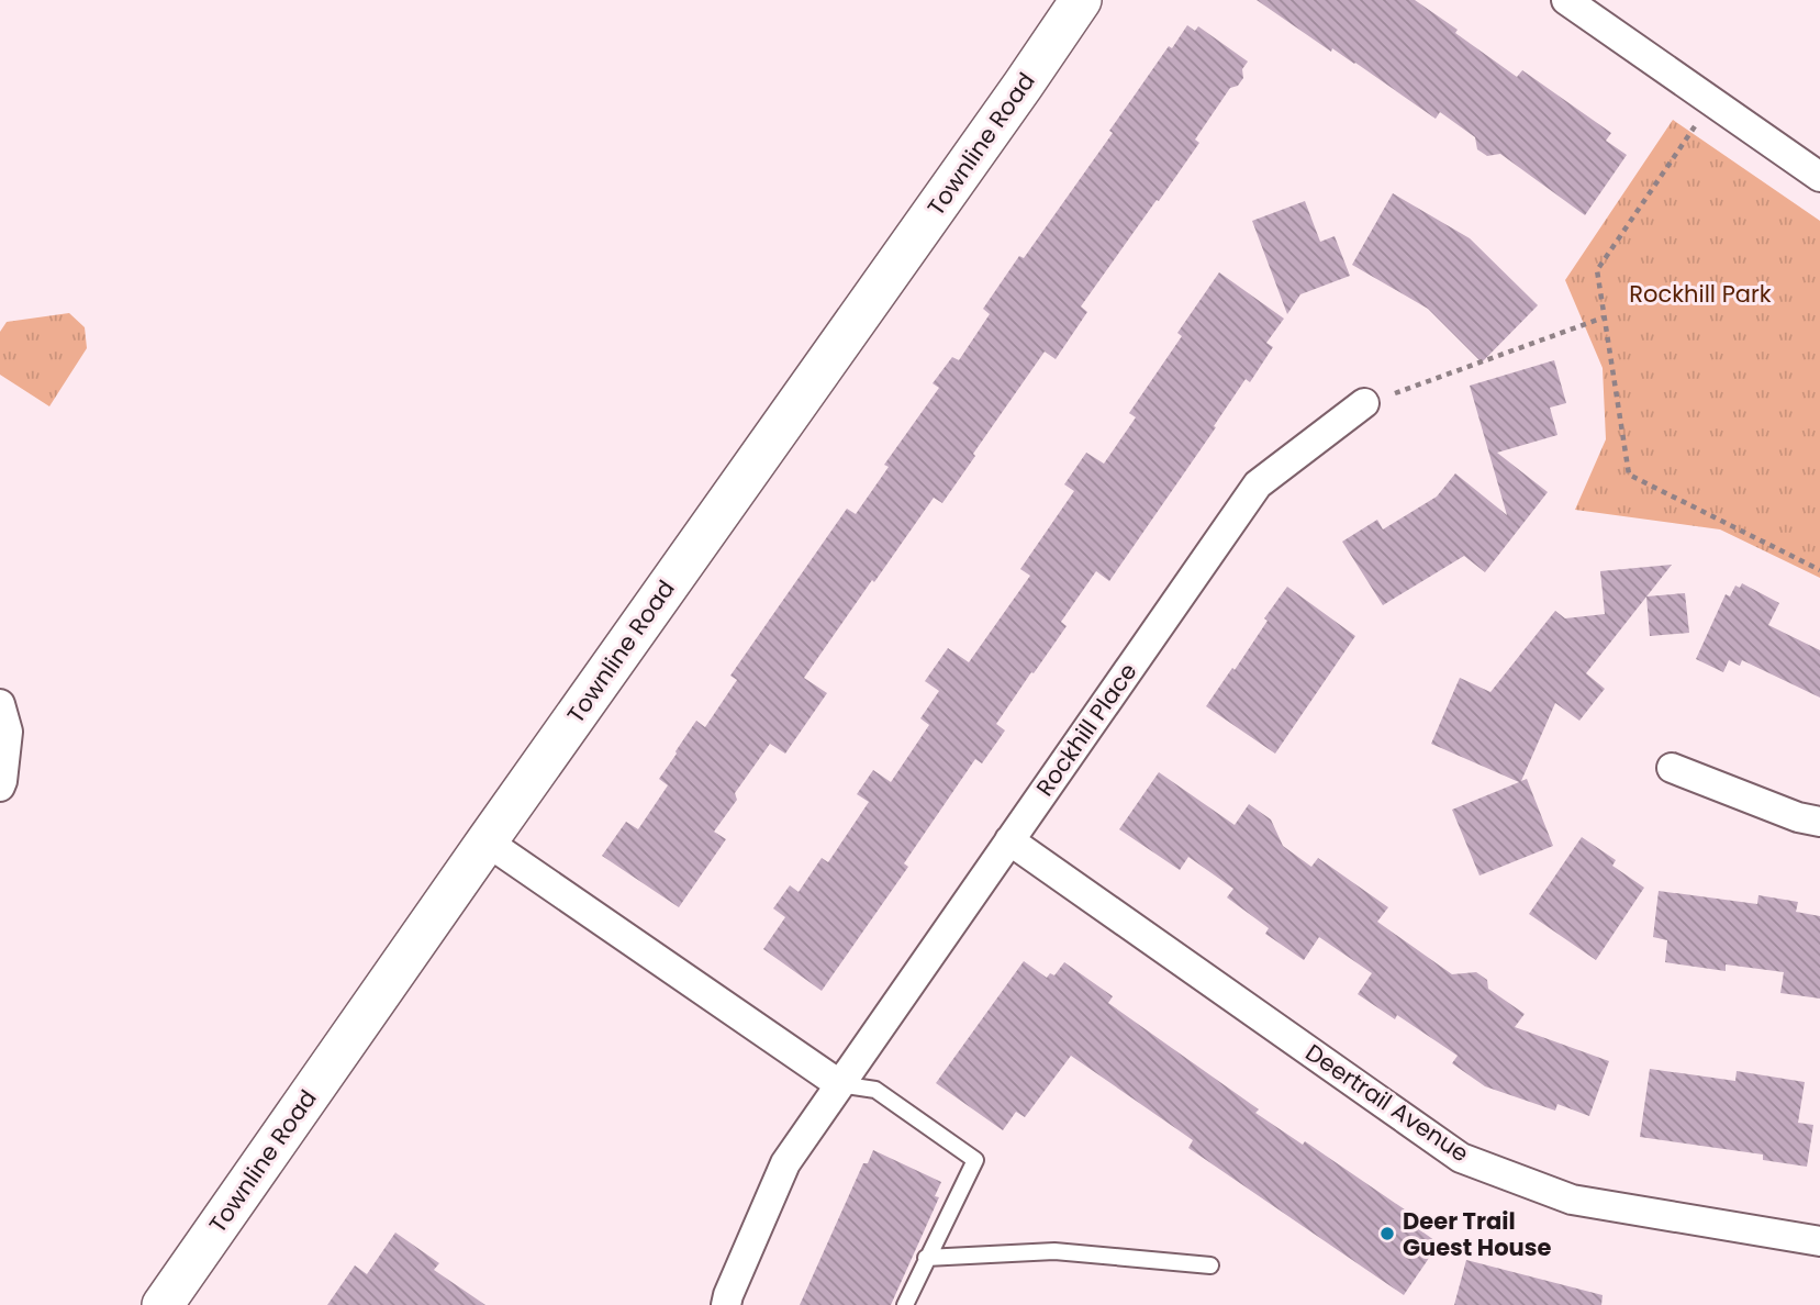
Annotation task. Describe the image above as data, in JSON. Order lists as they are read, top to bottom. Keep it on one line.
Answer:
{"streets":{"street":["Townline Road","Rockhill Place","Deertrail Avenue"]},"crossings":[["Rockhill Place","Deertrail Avenue"]],"parks":["Rockhill Park"],"places":["Deer Trail Guest House"]}
